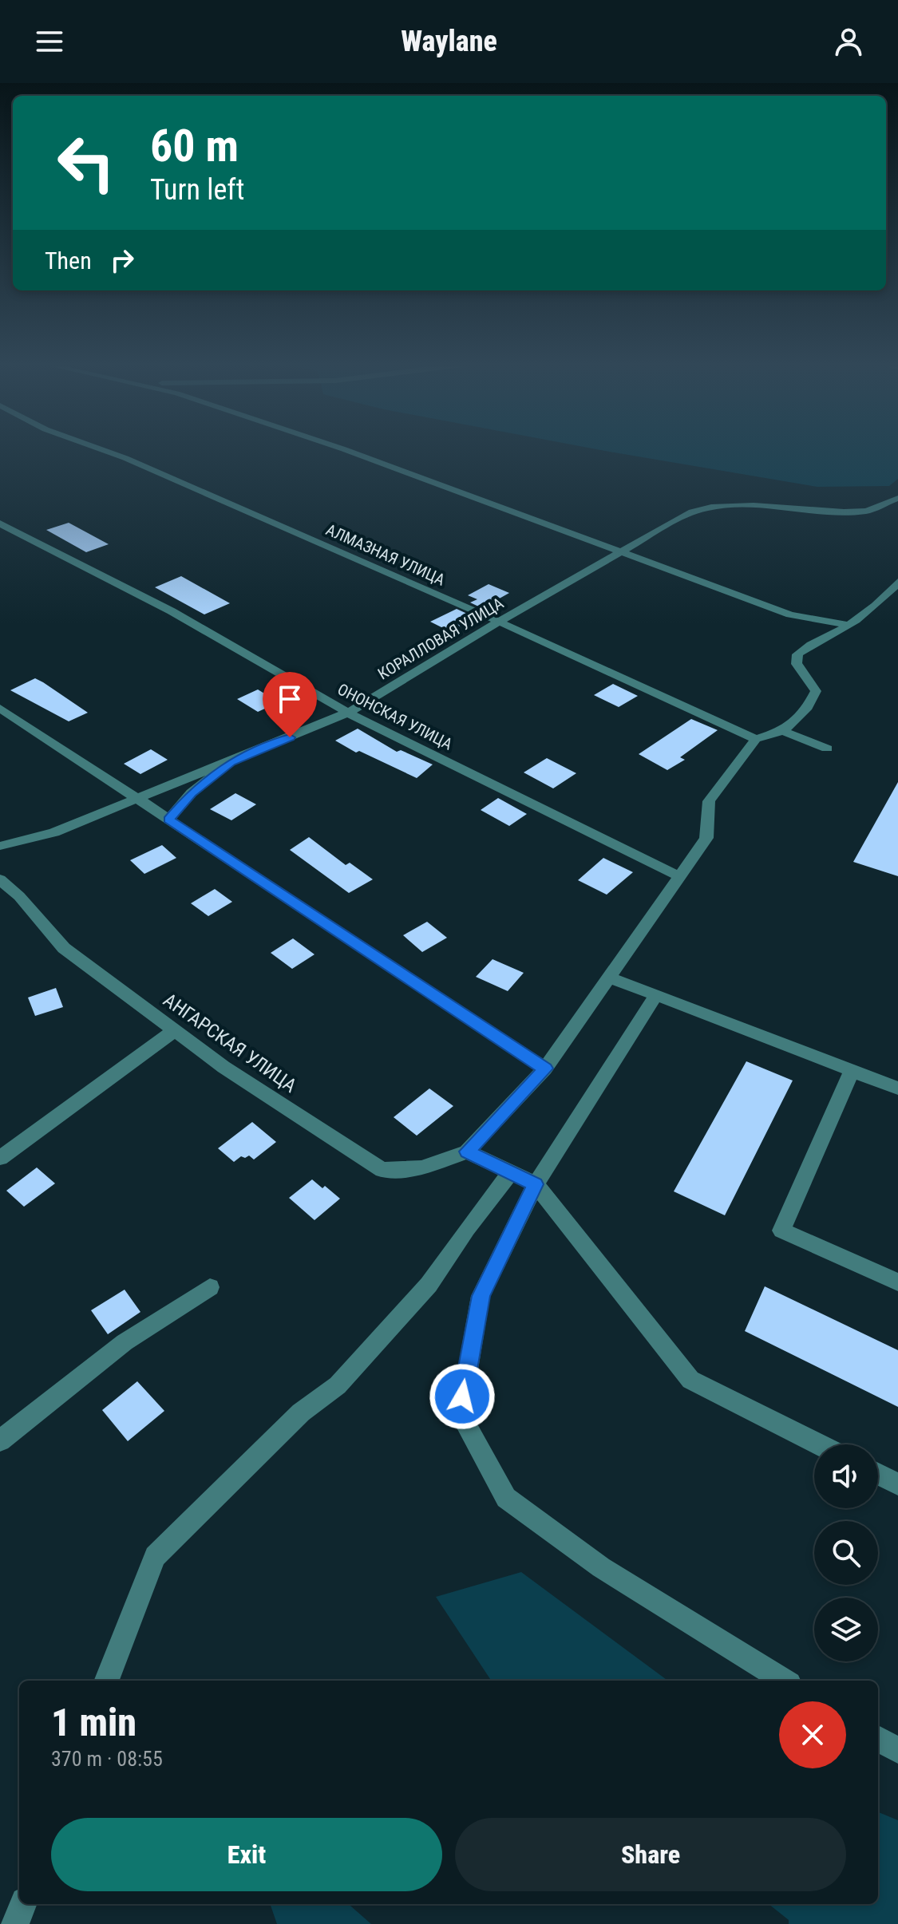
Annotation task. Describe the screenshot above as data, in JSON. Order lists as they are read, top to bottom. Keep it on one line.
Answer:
{"streets":{"street":["АЛМАЗНАЯ УЛИЦА","КОРАЛЛОВАЯ УЛИЦА","ОНОНСКАЯ УЛИЦА","АНГАРСКАЯ УЛИЦА"]},"crossings":[["АЛМАЗНАЯ УЛИЦА","КОРАЛЛОВАЯ УЛИЦА"],["КОРАЛЛОВАЯ УЛИЦА","ОНОНСКАЯ УЛИЦА"]],"page":{"header":"Waylane","turn":["60 m","Turn left"],"then":"Then","heading":["1 min","370 m · 08:55"],"buttons":["Exit","Share"]}}
